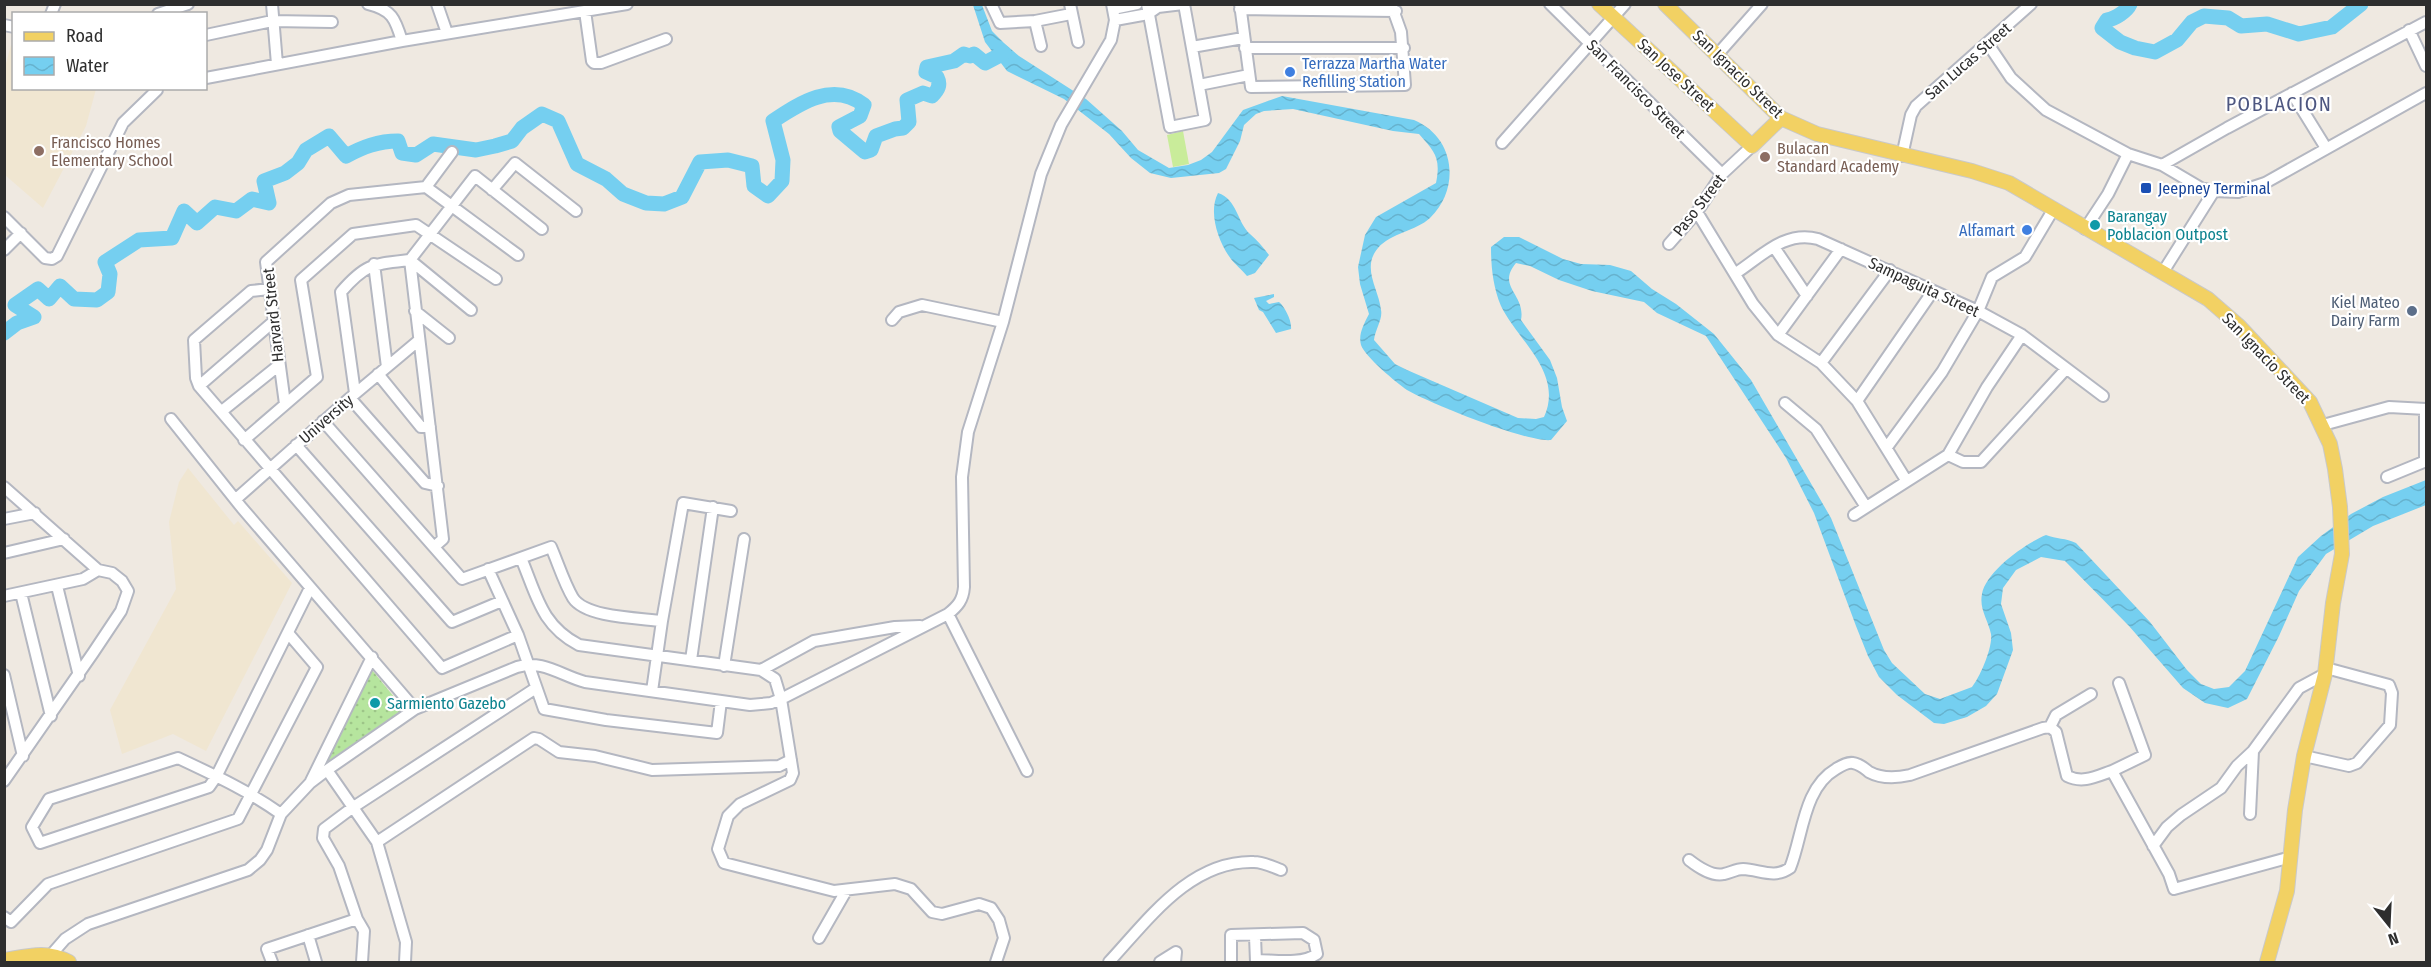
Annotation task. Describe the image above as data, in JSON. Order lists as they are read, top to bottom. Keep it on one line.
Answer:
{"streets":{"main road":["San Ignacio Street","San Jose Street","Paso Street"],"street":["San Lucas Street","San Francisco Street","Sampaguita Street","Harvard Street","University"]},"crossings":[["San Lucas Street","San Ignacio Street"],["San Ignacio Street","Paso Street"],["San Jose Street","Paso Street"],["San Francisco Street","Paso Street"]],"districts":["POBLACION"],"places":{"other":["Terrazza Martha Water Refilling Station","Francisco Homes Elementary School","Bulacan Standard Academy","Barangay Poblacion Outpost","Alfamart","Kiel Mateo Dairy Farm","Sarmiento Gazebo"],"transit":["Jeepney Terminal"]},"legend":["Road","Water"],"north":"bottom"}
